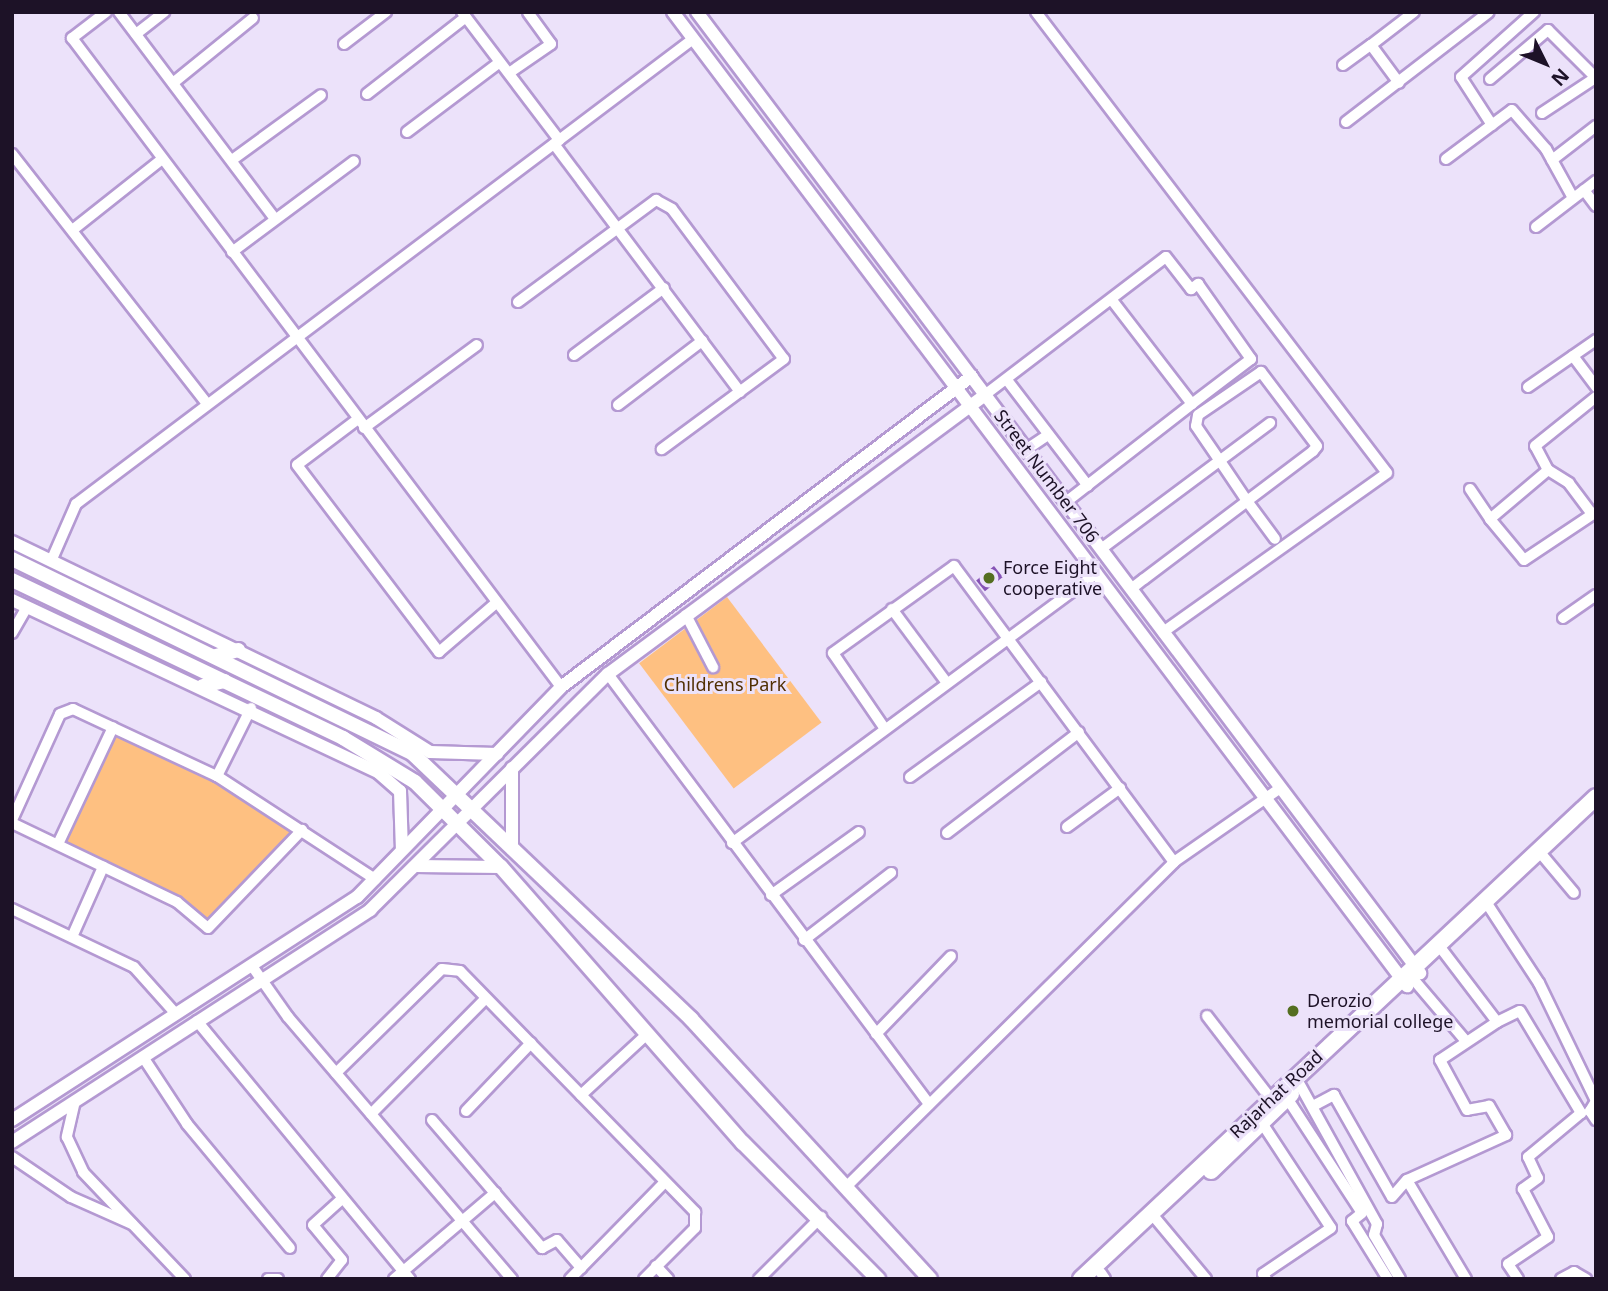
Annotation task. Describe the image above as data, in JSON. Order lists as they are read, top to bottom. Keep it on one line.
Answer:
{"streets":{"main road":["Rajarhat Road"],"street":["Street Number 706"]},"crossings":[["Street Number 706","Rajarhat Road"]],"parks":["Childrens Park"],"places":["Force Eight cooperative","Derozio memorial college"],"north":"bottom right"}
